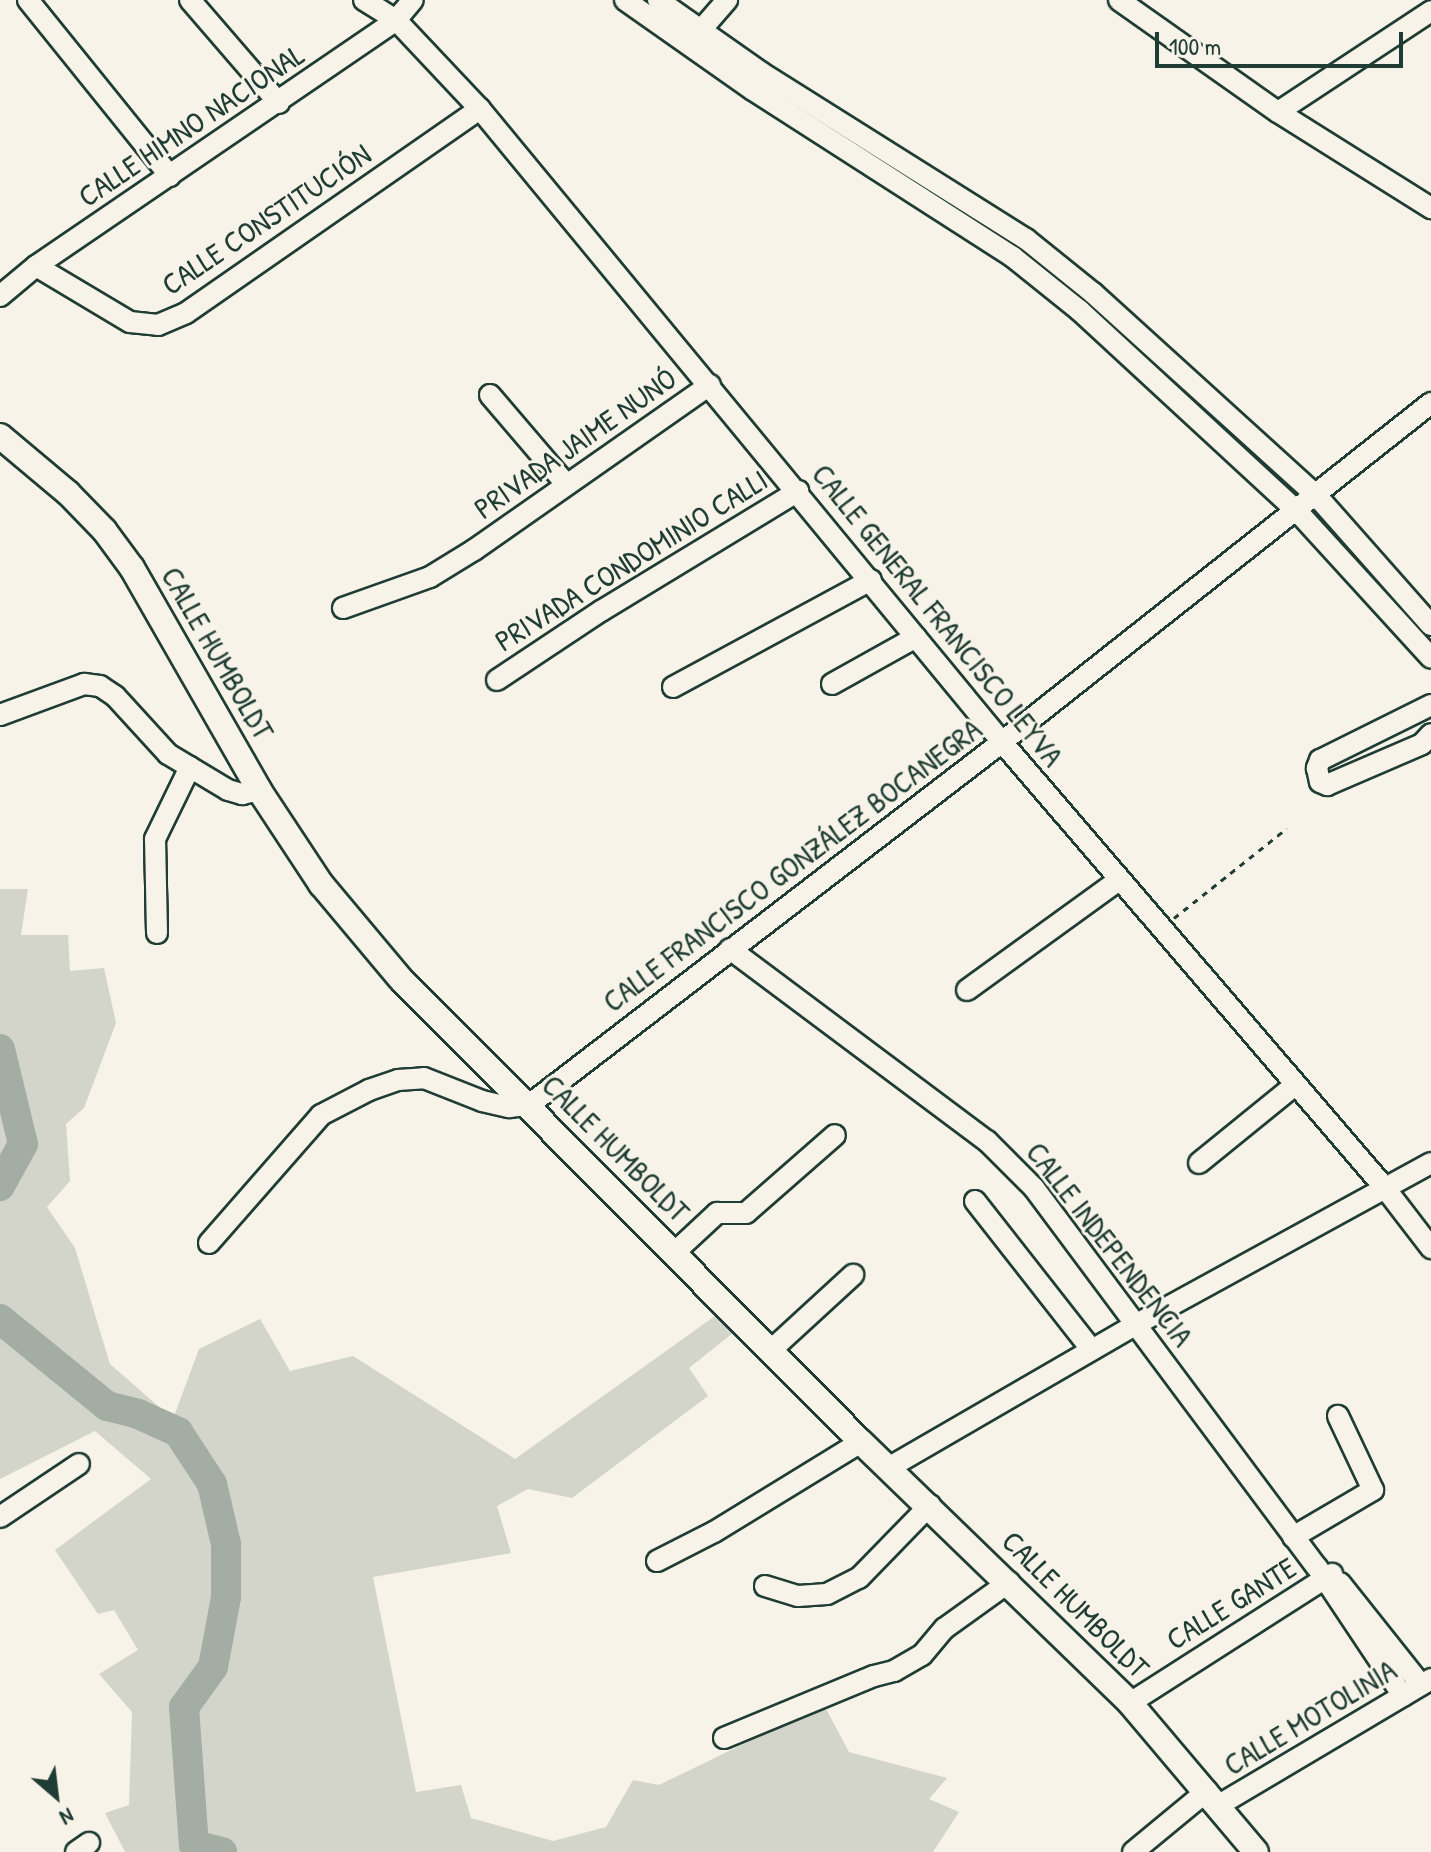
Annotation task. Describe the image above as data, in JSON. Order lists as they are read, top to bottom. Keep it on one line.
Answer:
{"streets":{"main road":["CALLE HUMBOLDT"],"street":["CALLE HIMNO NACIONAL","CALLE CONSTITUCIÓN","PRIVADA JAIME NUNÓ","PRIVADA CONDOMINIO CALLI","CALLE GENERAL FRANCISCO LEYVA","CALLE FRANCISCO GONZÁLEZ BOCANEGRA","CALLE INDEPENDENCIA","CALLE GANTE","CALLE MOTOLINIA"]},"crossings":[["CALLE HIMNO NACIONAL","CALLE CONSTITUCIÓN"],["CALLE HIMNO NACIONAL","CALLE GENERAL FRANCISCO LEYVA"],["CALLE CONSTITUCIÓN","CALLE GENERAL FRANCISCO LEYVA"],["PRIVADA JAIME NUNÓ","CALLE GENERAL FRANCISCO LEYVA"],["PRIVADA CONDOMINIO CALLI","CALLE GENERAL FRANCISCO LEYVA"],["CALLE GENERAL FRANCISCO LEYVA","CALLE FRANCISCO GONZÁLEZ BOCANEGRA"],["CALLE HUMBOLDT","CALLE FRANCISCO GONZÁLEZ BOCANEGRA"],["CALLE HUMBOLDT","CALLE GANTE"],["CALLE HUMBOLDT","CALLE MOTOLINIA"],["CALLE FRANCISCO GONZÁLEZ BOCANEGRA","CALLE INDEPENDENCIA"],["CALLE INDEPENDENCIA","CALLE GANTE"],["CALLE INDEPENDENCIA","CALLE MOTOLINIA"]],"scale_bar":"100 m","north":"bottom right"}
